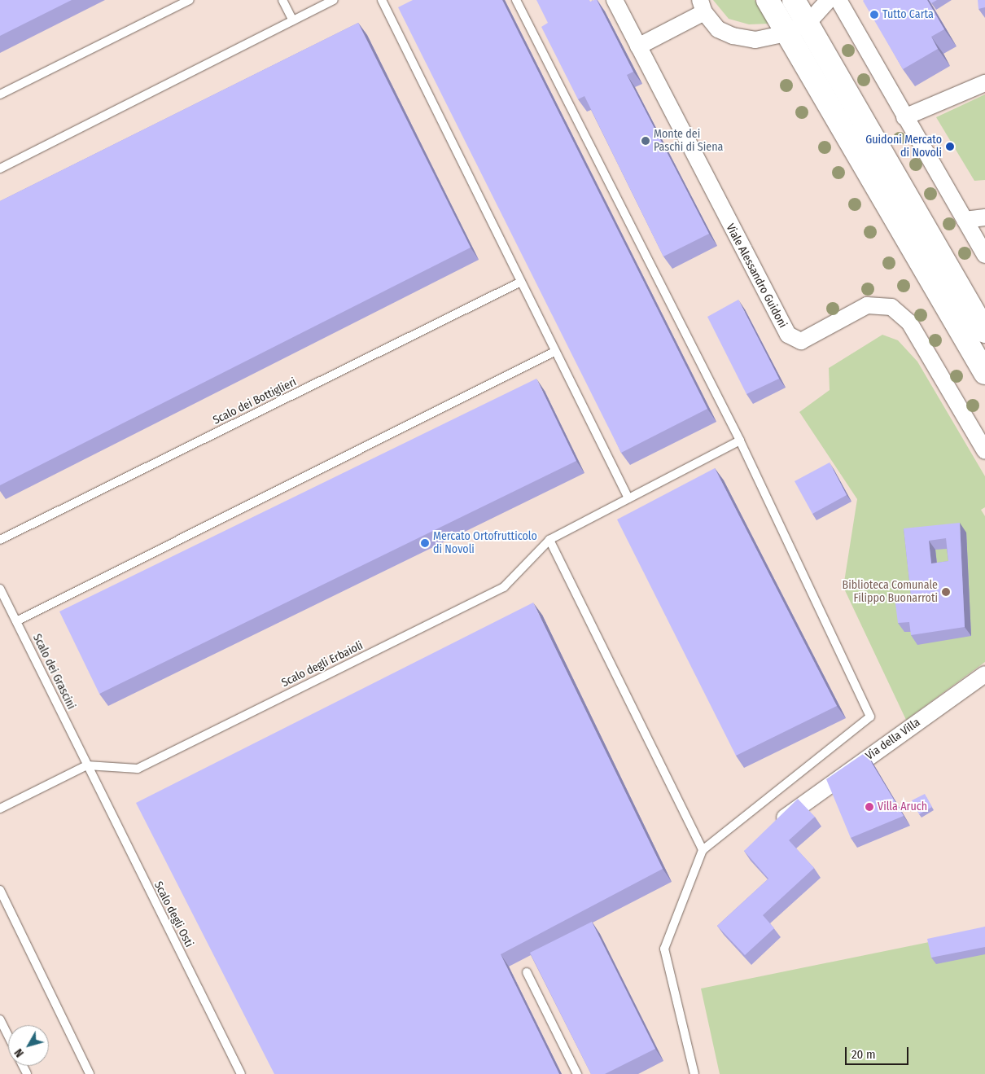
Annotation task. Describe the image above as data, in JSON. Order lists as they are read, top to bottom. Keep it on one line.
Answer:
{"streets":{"street":["Viale Alessandro Guidoni","Via della Villa"],"lane":["Scalo dei Bottiglieri","Scalo degli Erbaioli","Scalo dei Grascini","Scalo degli Osti"]},"crossings":[["Scalo degli Erbaioli","Scalo dei Grascini"],["Scalo degli Erbaioli","Scalo degli Osti"],["Scalo dei Grascini","Scalo degli Osti"]],"places":["Tutto Carta","Monte dei Paschi di Siena","Guidoni Mercato di Novoli","Mercato Ortofrutticolo di Novoli","Biblioteca Comunale Filippo Buonarroti","Villa Aruch"],"scale_bar":"20 m","north":"bottom left"}
